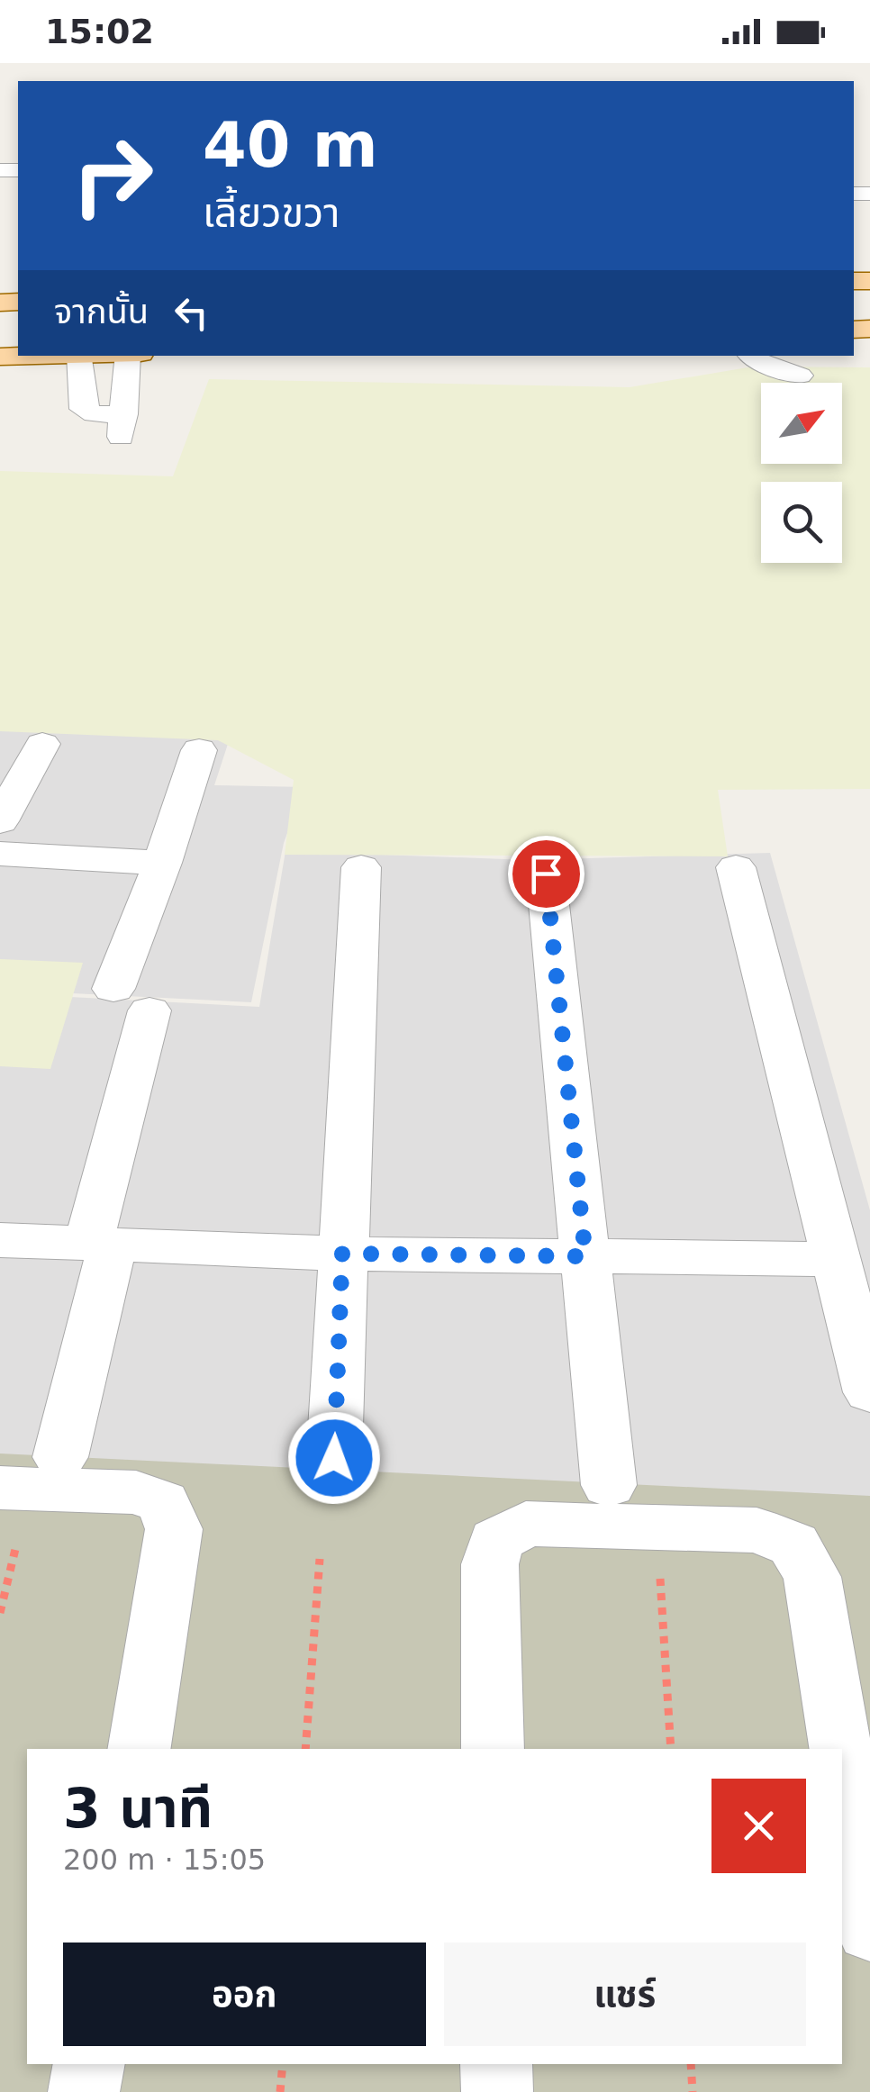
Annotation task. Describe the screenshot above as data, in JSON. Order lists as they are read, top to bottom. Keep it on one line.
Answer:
{"north":"top right","page":{"status":"15:02","turn":["40 m","เลี้ยวขวา"],"then":"จากนั้น","heading":["3 นาที","200 m · 15:05"],"buttons":["ออก","แชร์"]}}
